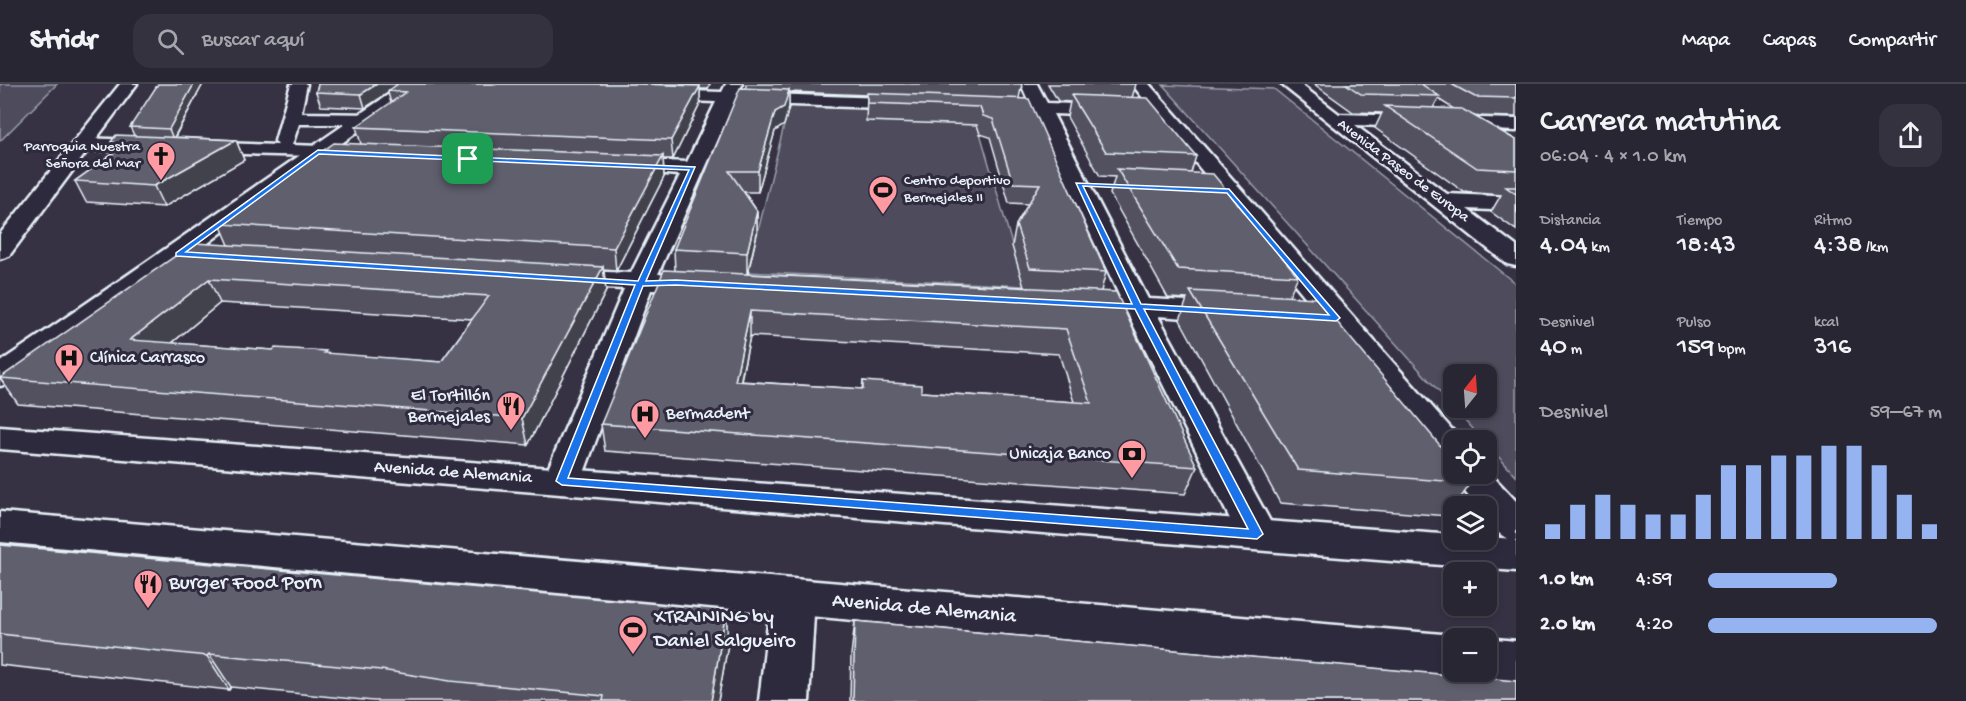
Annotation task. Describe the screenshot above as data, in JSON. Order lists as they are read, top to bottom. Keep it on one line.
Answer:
{"streets":{"street":["Avenida Paseo de Europa","Avenida de Alemania"]},"places":{"church":["Parroquia Nuestra Señora del Mar"],"sports":["Centro deportivo Bermejales II","XTRAINING by Daniel Salgueiro"],"hospital":["Clínica Carrasco","Bermadent"],"restaurant":["El Tortillón Bermejales","Burger Food Porn"],"bank":["Unicaja Banco"]},"north":"top","page":{"header":"Stridr","search":"Buscar aquí","nav":["Mapa","Capas","Compartir"],"heading":["Carrera matutina","06:04 · 4 × 1.0 km"],"stats":[["Distancia","4.04 km"],["Tiempo","18:43"],["Ritmo","4:38 /km"],["Desnivel","40 m"],["Pulso","159 bpm"],["kcal","316"]],"map_buttons":["+","−"],"chart":["Desnivel","59–67 m"],"list":[{"name":"1.0 km","note":"4:59"},{"name":"2.0 km","note":"4:20"}]}}
